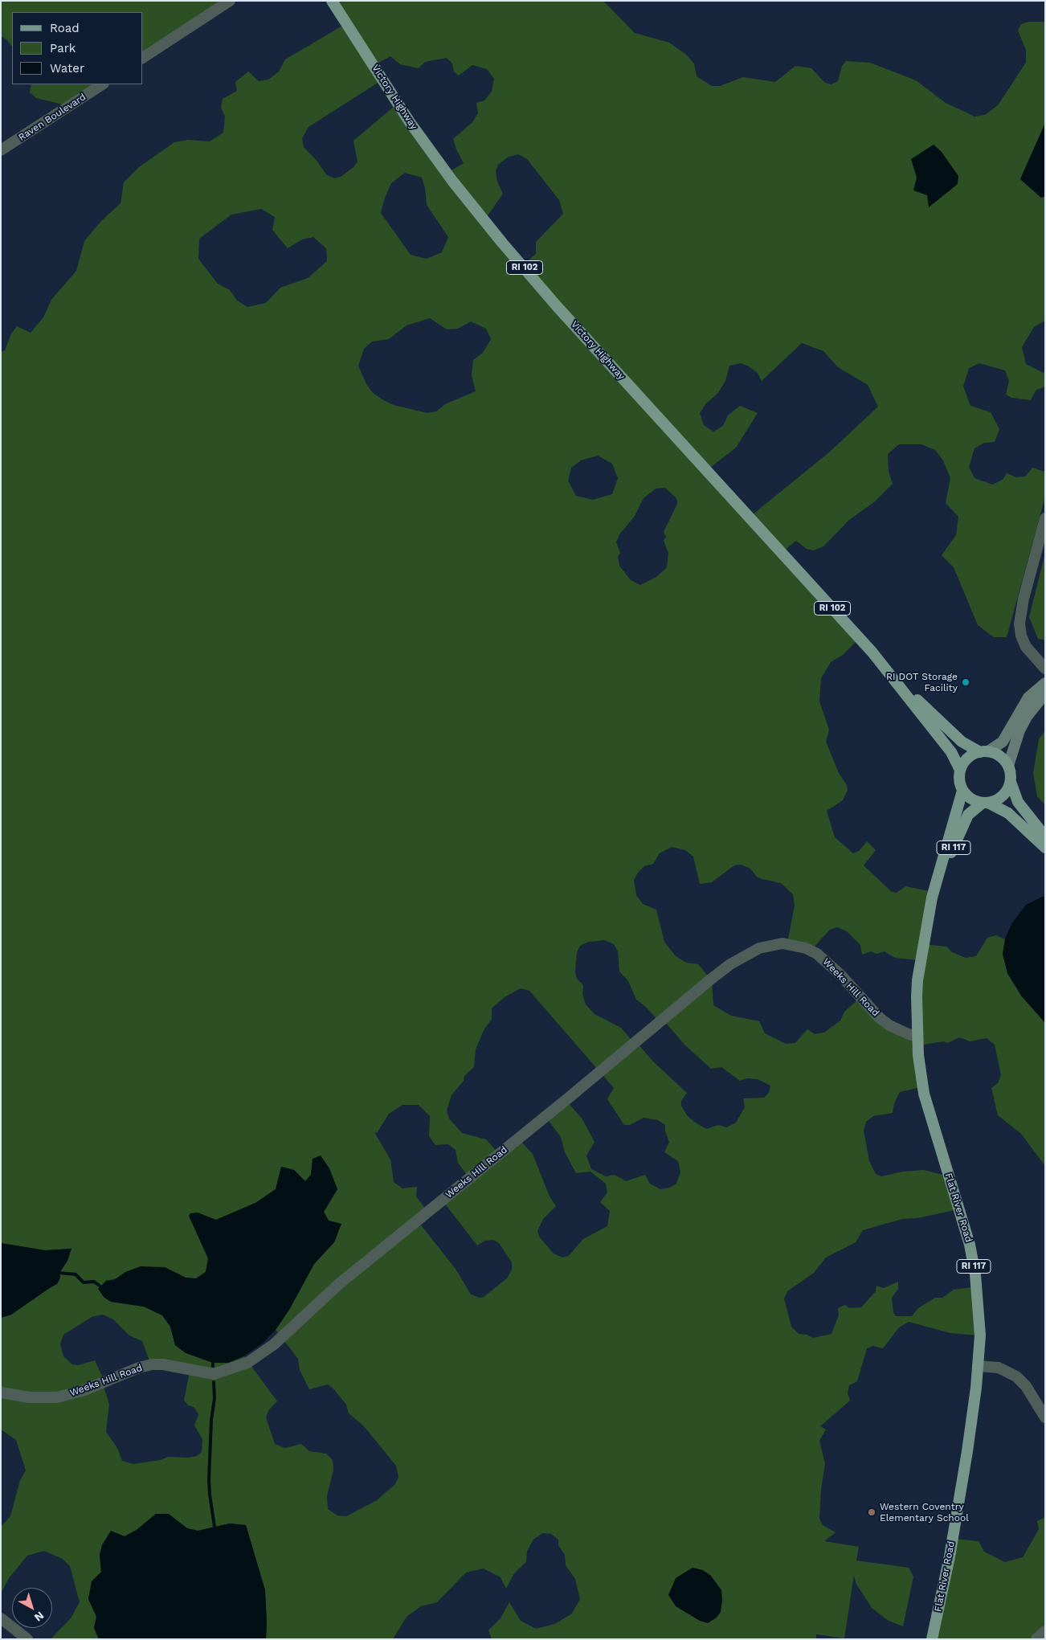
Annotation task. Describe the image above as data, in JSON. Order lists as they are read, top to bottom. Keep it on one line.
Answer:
{"streets":{"main road":["Victory Highway","RI 102","RI 117","Flat River Road"],"street":["Raven Boulevard","Weeks Hill Road"]},"crossings":[["Victory Highway","Flat River Road"],["Weeks Hill Road","Flat River Road"]],"places":["RI DOT Storage Facility","Western Coventry Elementary School"],"legend":["Road","Park","Water"],"north":"bottom right"}
